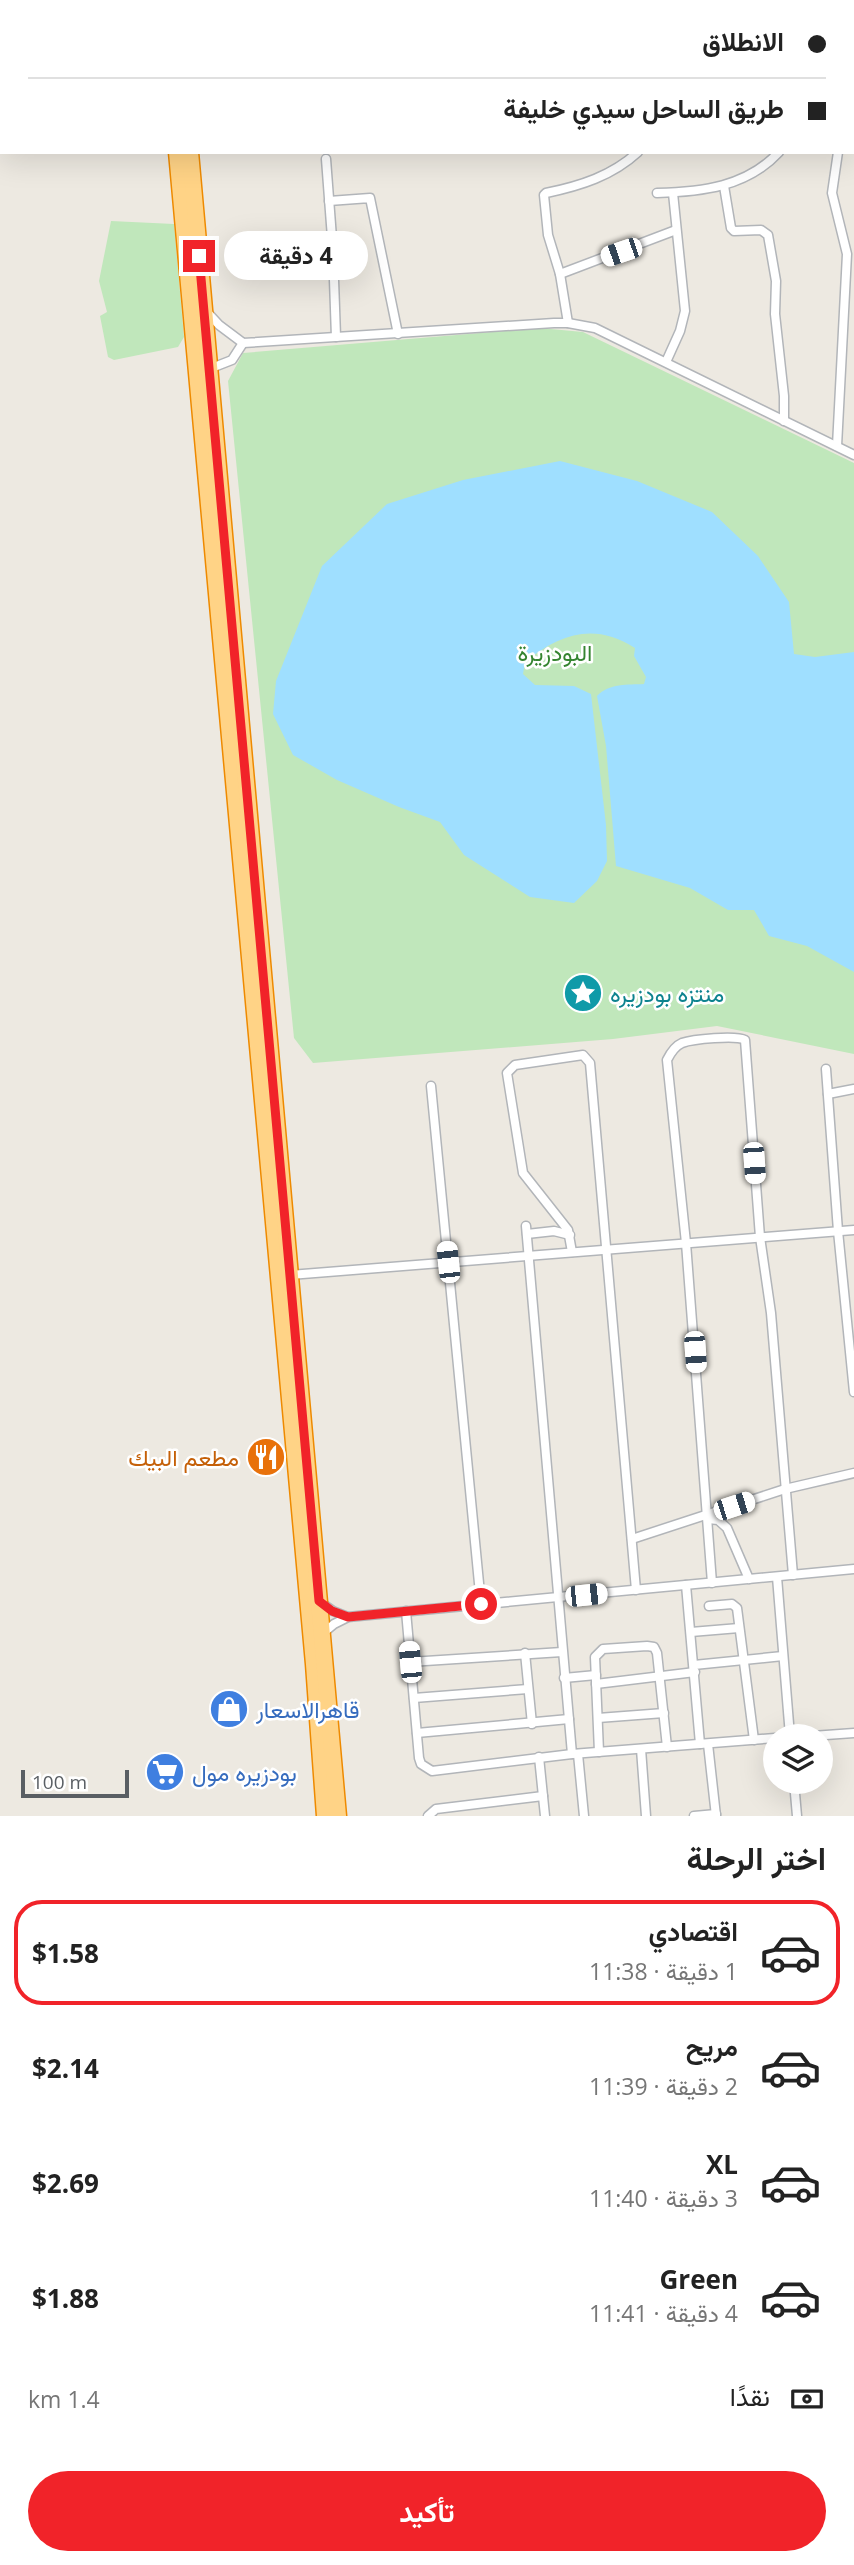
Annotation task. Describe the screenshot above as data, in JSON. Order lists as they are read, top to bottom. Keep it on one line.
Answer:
{"parks":["البودزيرة"],"places":{"place":["منتزه بودزيره"],"restaurant":["مطعم البيك"],"shop":["قاهرالاسعار"],"supermarket":["بودزيره مول"]},"scale_bar":"100 m","page":{"banner":["الانطلاق","طريق الساحل سيدي خليفة"],"bubble":"4 دقيقة","scale":"100 m","heading":"اختر الرحلة","list":[{"name":"اقتصادي","note":"1 دقيقة · 11:38","value":"$1.58"},{"name":"مريح","note":"2 دقيقة · 11:39","value":"$2.14"},{"name":"XL","note":"3 دقيقة · 11:40","value":"$2.69"},{"name":"Green","note":"4 دقيقة · 11:41","value":"$1.88"}],"pay":["نقدًا","1.4 km"],"buttons":"تأكيد"}}
